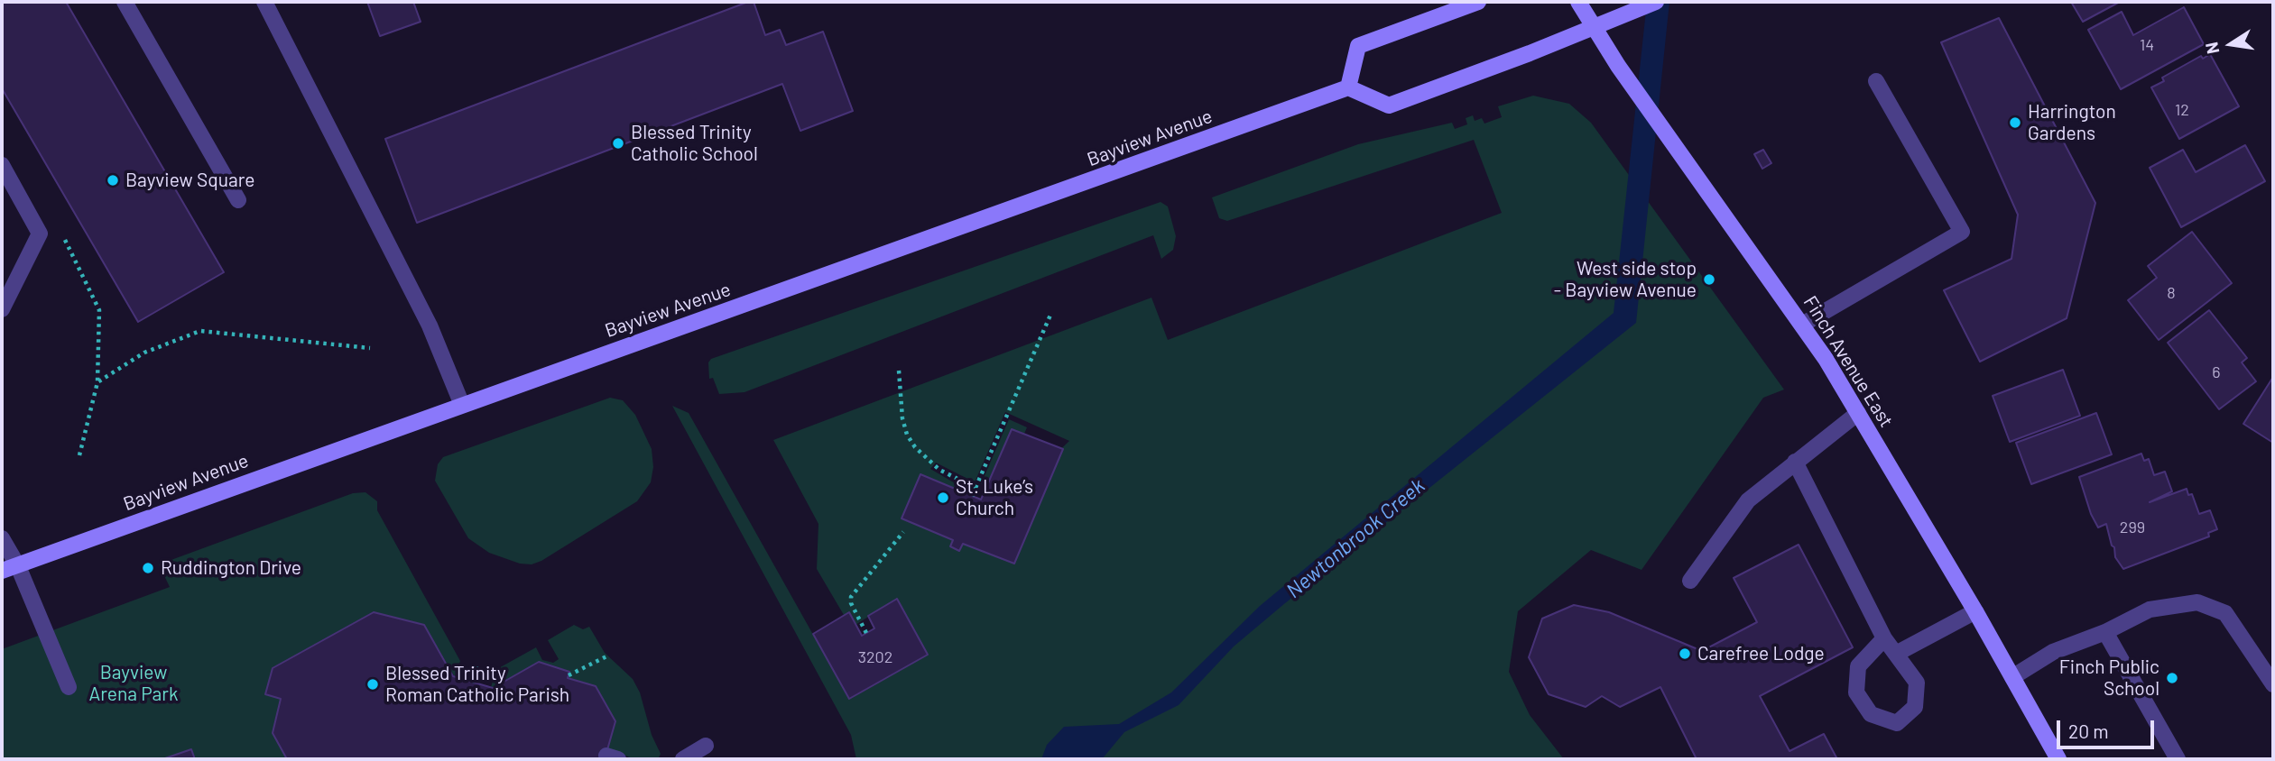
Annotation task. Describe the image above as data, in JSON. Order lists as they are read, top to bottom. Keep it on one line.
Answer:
{"streets":{"main road":["Bayview Avenue","Finch Avenue East"]},"water":["Newtonbrook Creek"],"parks":["Bayview Arena Park"],"places":["Harrington Gardens","Blessed Trinity Catholic School","Bayview Square","West side stop - Bayview Avenue","St. Luke’s Church","Ruddington Drive","Carefree Lodge","Finch Public School","Blessed Trinity Roman Catholic Parish"],"house_numbers":["14","12","8","6","299","3202"],"scale_bar":"20 m","north":"left"}
